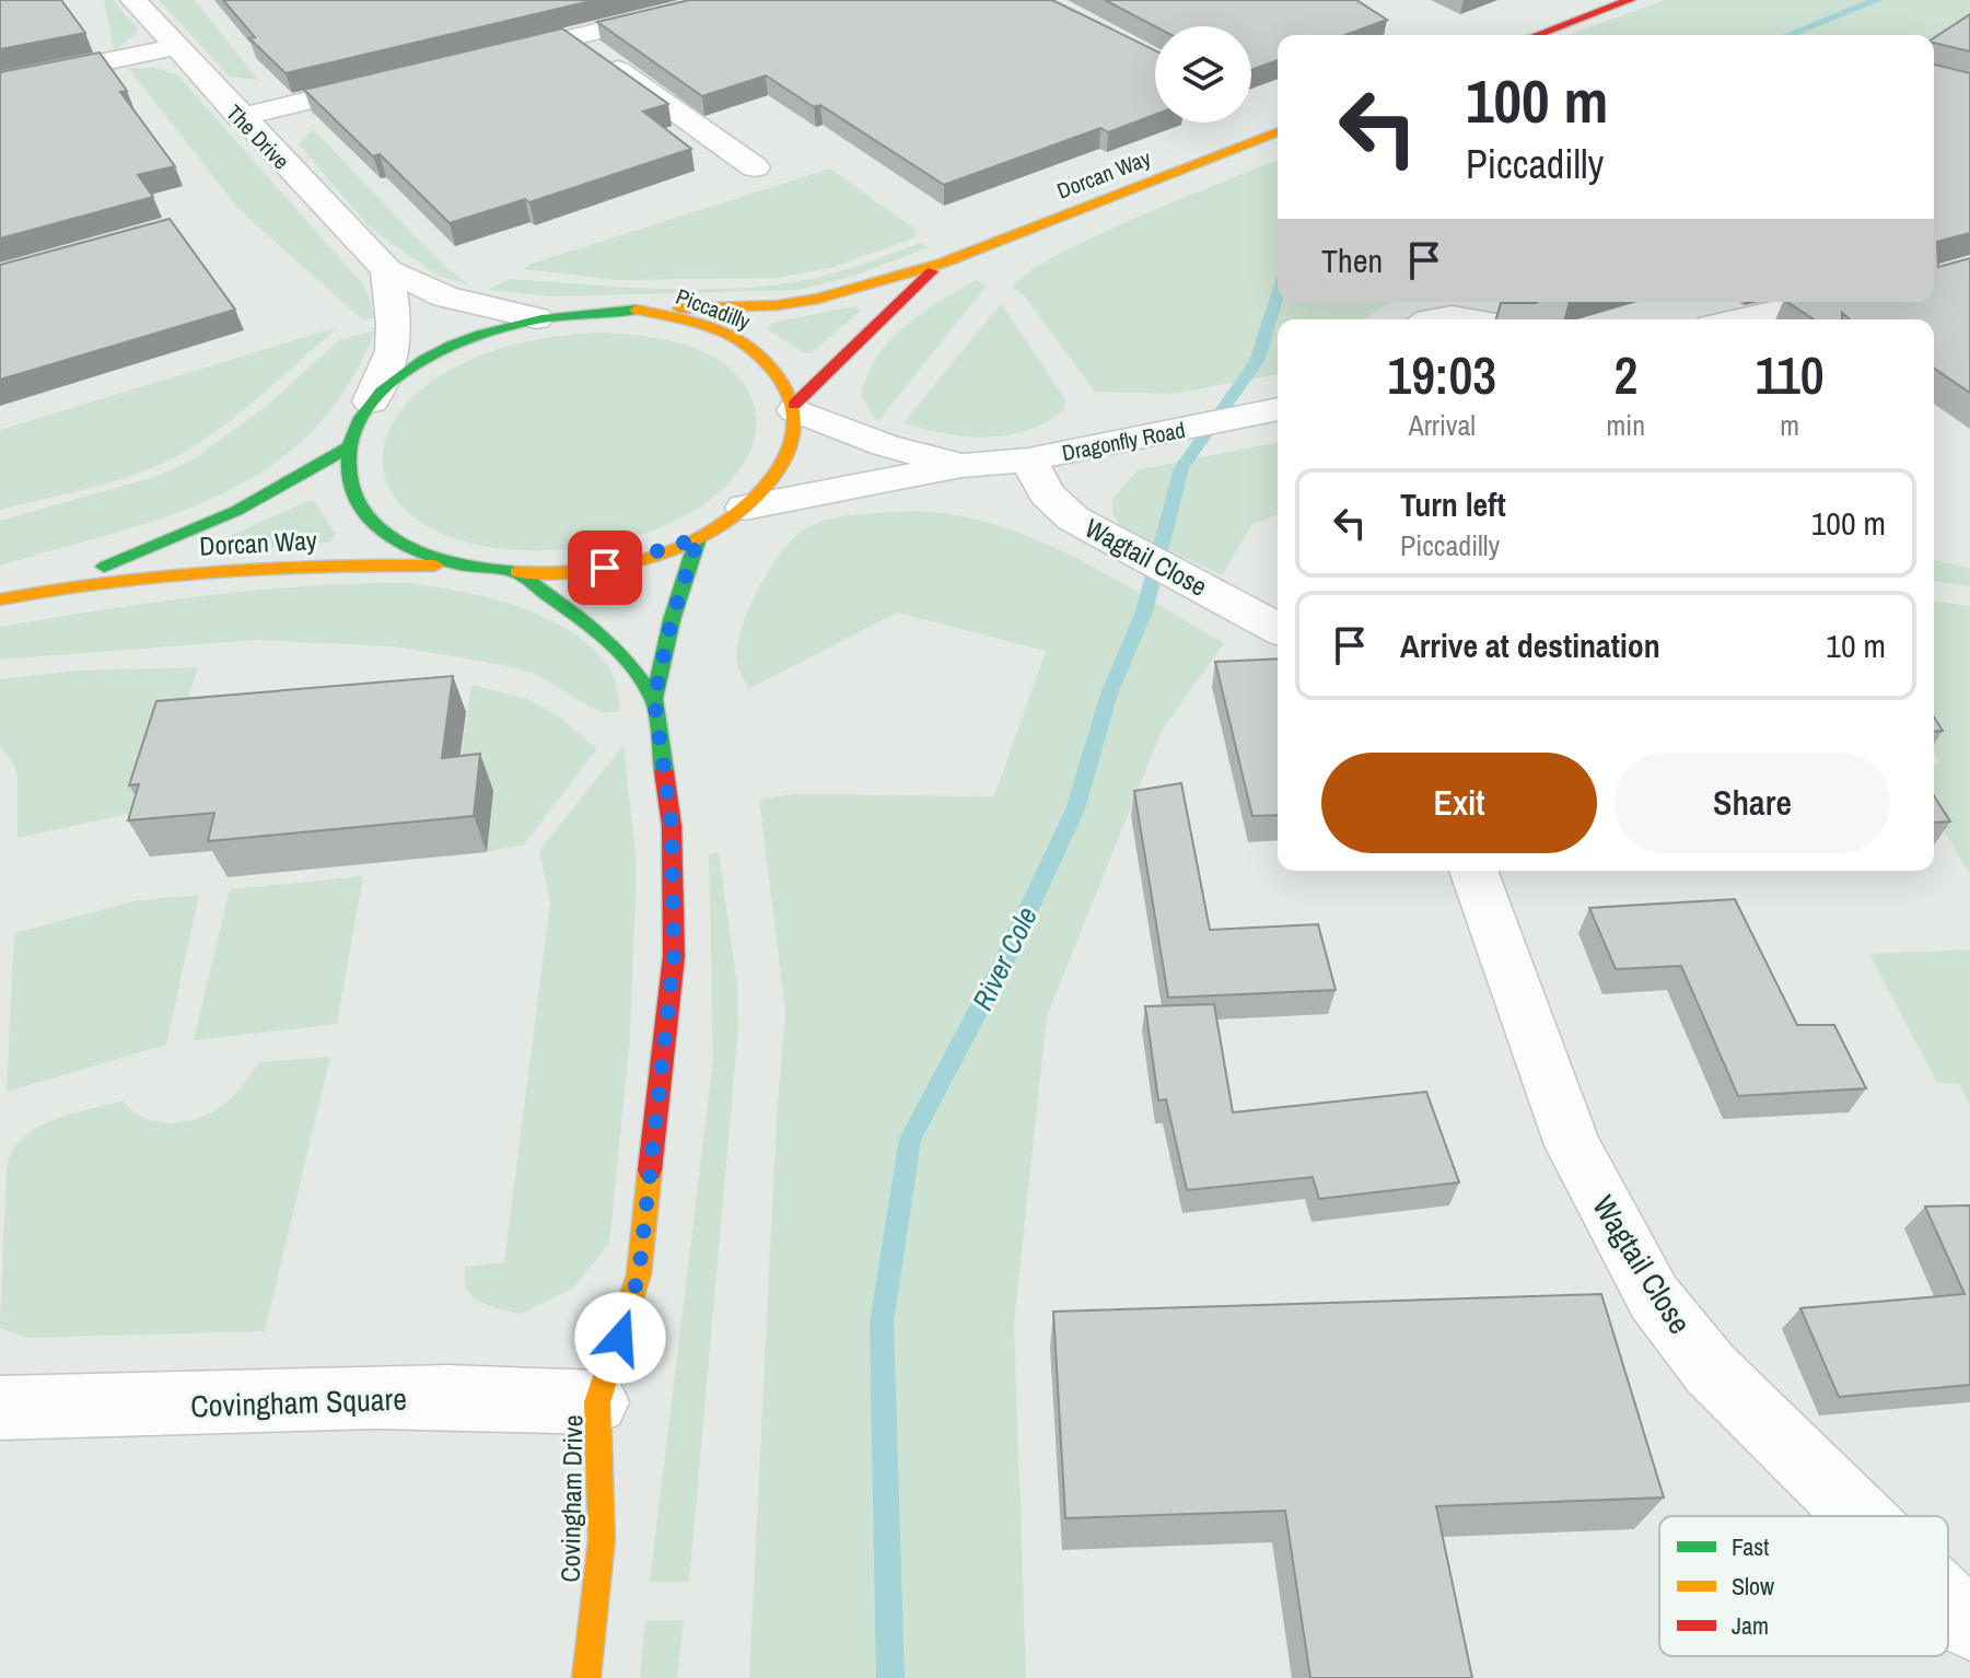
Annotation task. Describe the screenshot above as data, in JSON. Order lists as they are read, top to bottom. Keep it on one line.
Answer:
{"streets":{"main road":["Dorcan Way","Piccadilly","Covingham Drive"],"street":["The Drive","Dragonfly Road","Wagtail Close","Covingham Square"]},"crossings":[["The Drive","Piccadilly"],["Dorcan Way","Piccadilly"],["Dorcan Way","Dragonfly Road"],["Piccadilly","Dragonfly Road"],["Piccadilly","Covingham Drive"],["Dragonfly Road","Wagtail Close"],["Covingham Square","Covingham Drive"]],"water":["River Cole"],"legend":["Fast","Slow","Jam"],"page":{"turn":["100 m","Piccadilly"],"then":"Then","eta":["19:03","Arrival","2","min","110","m"],"list":[{"name":"Turn left","note":"Piccadilly","value":"100 m"},{"name":"Arrive at destination","value":"10 m"}],"buttons":["Exit","Share"]}}
